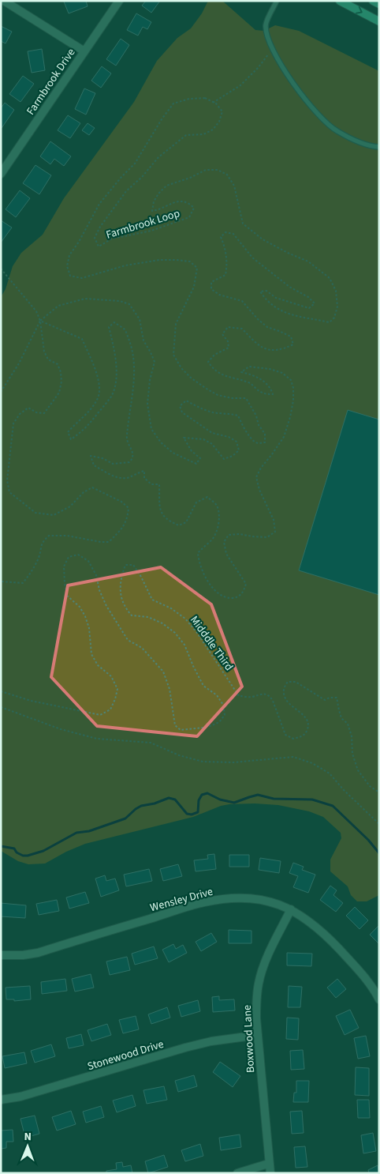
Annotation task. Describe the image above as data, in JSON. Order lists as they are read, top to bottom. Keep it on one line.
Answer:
{"streets":{"street":["Farmbrook Drive","Wensley Drive","Boxwood Lane","Stonewood Drive"],"path":["Farmbrook Loop","Midddle Third"]},"crossings":[["Wensley Drive","Boxwood Lane"],["Boxwood Lane","Stonewood Drive"]],"north":"top"}
